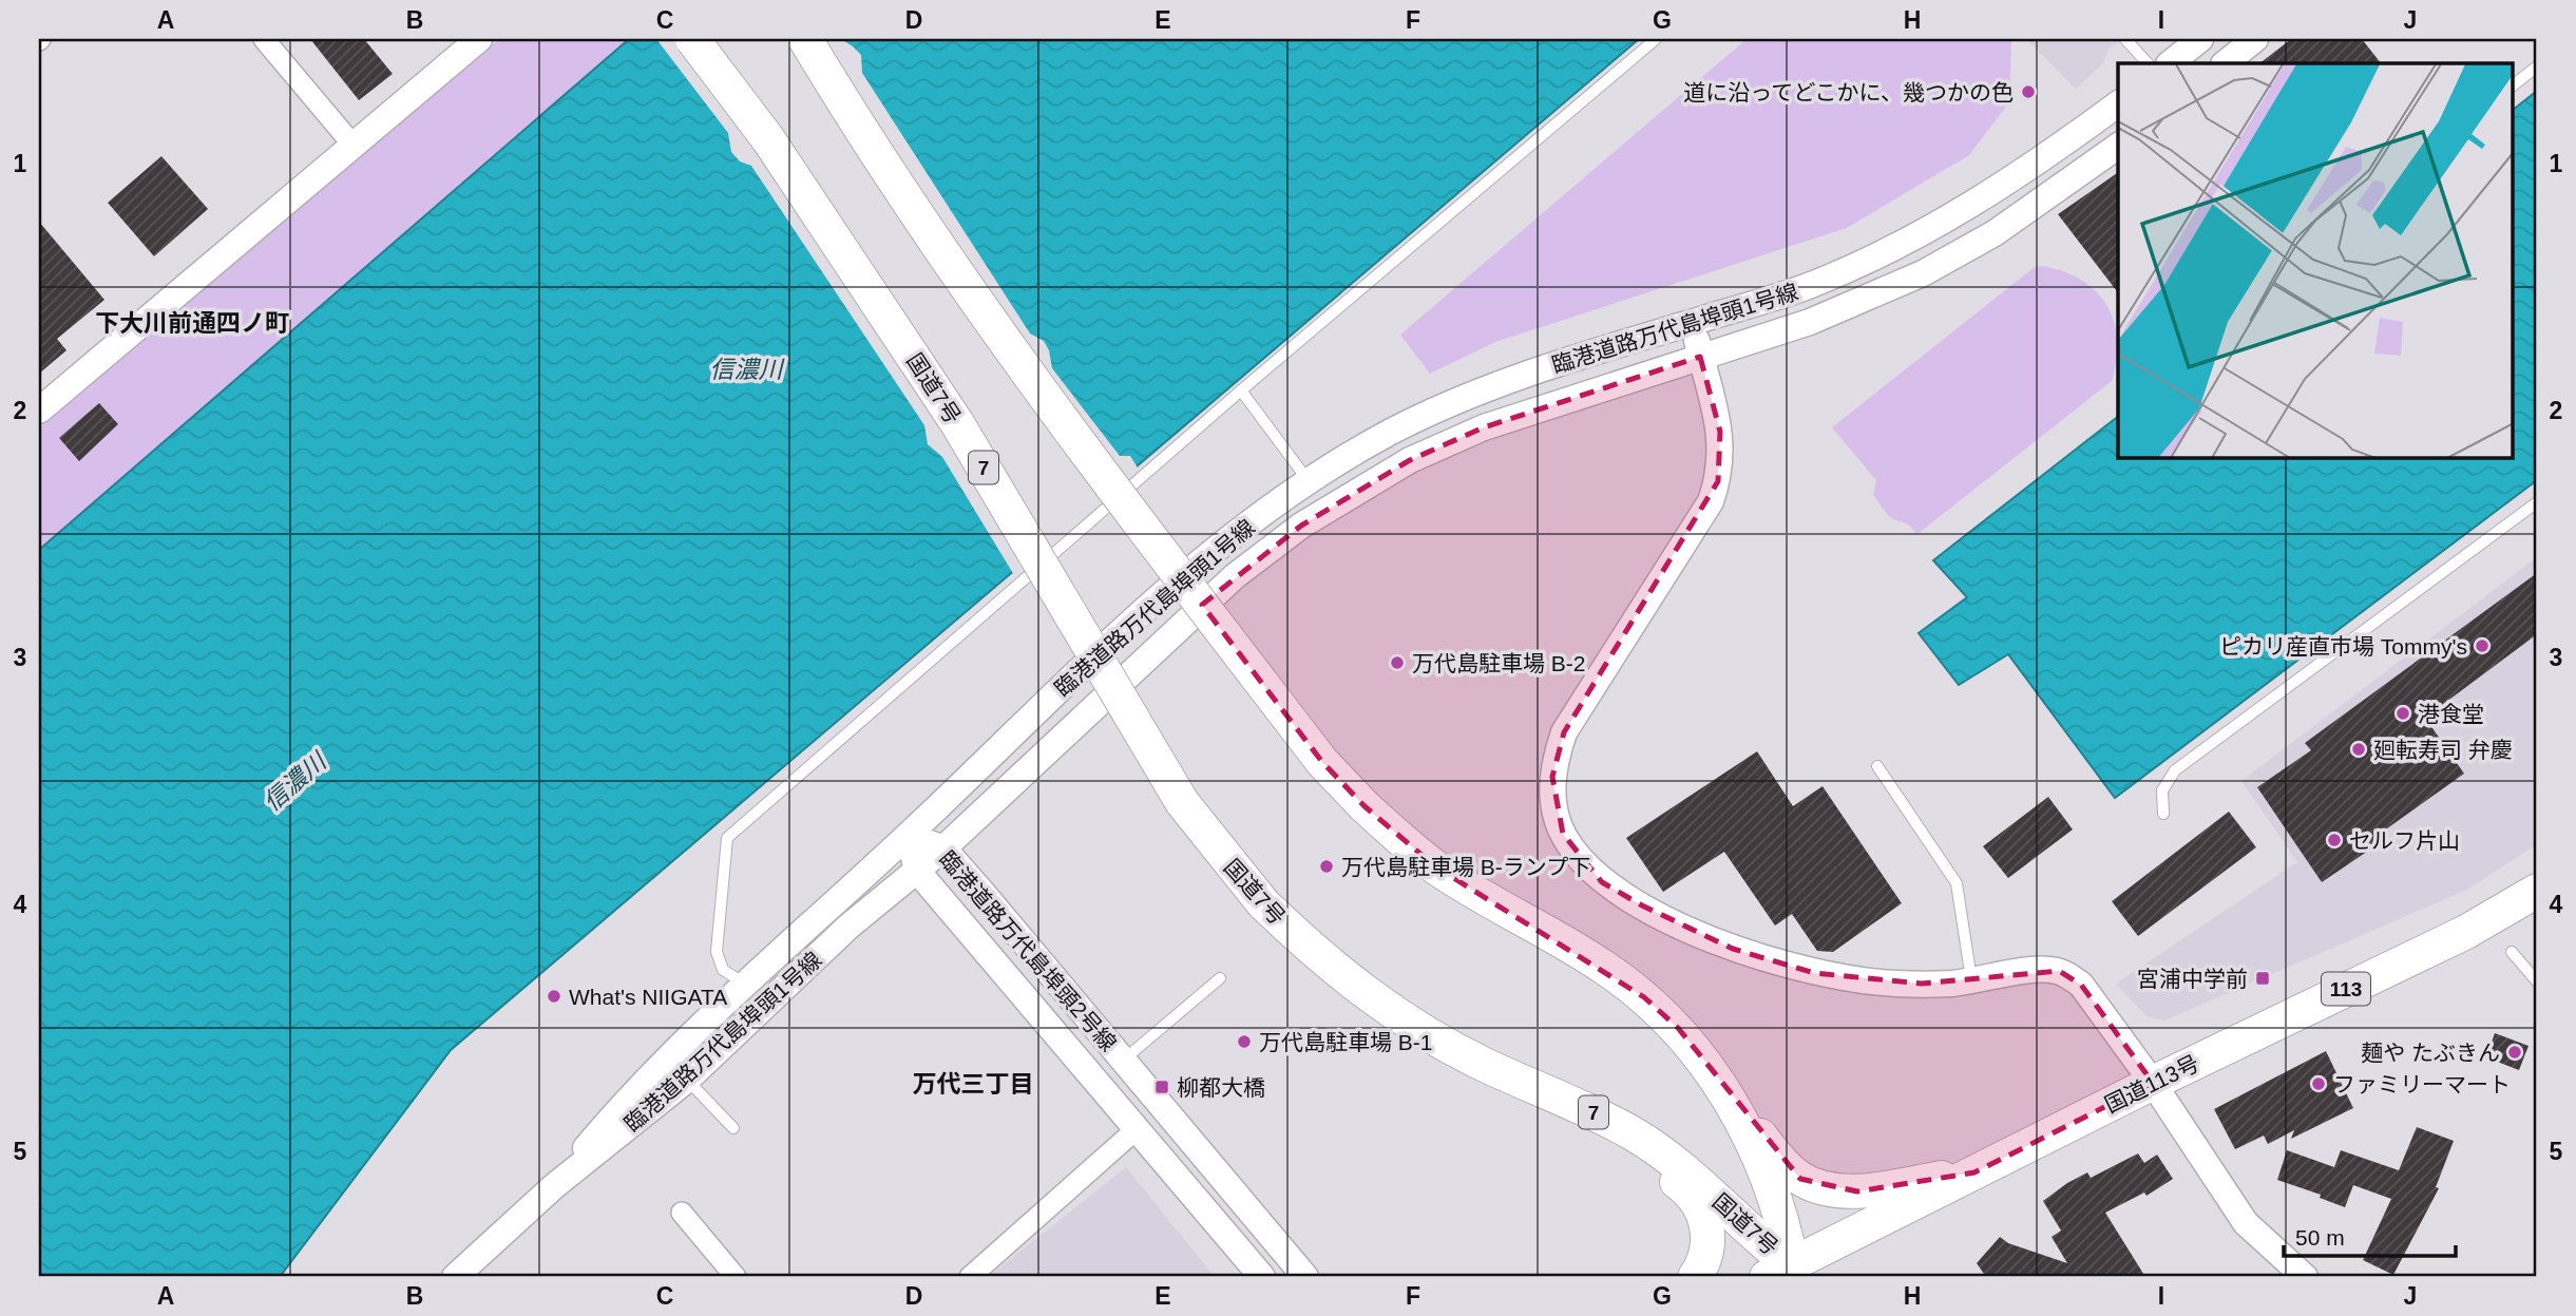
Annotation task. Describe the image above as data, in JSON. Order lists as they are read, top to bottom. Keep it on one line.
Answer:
{"streets":{"highway":["国道7号","7","113","国道113号"],"street":["臨港道路万代島埠頭1号線","臨港道路万代島埠頭2号線"]},"crossings":[["臨港道路万代島埠頭1号線","臨港道路万代島埠頭2号線"],["国道7号","国道113号"]],"districts":["下大川前通四ノ町","万代三丁目"],"water":["信濃川"],"places":{"other":["道に沿ってどこかに、幾つかの色","ピカリ産直市場 Tommy's","万代島駐車場 B-2","港食堂","廻転寿司 弁慶","セルフ片山","万代島駐車場 B-ランプ下","What's NIIGATA","万代島駐車場 B-1","麺や たぶきん","ファミリーマート"],"transit":["宮浦中学前","柳都大橋"]},"scale_bar":"50 m","grid":{"columns":["A","B","C","D","E","F","G","H","I","J"],"rows":["1","2","3","4","5"]}}
